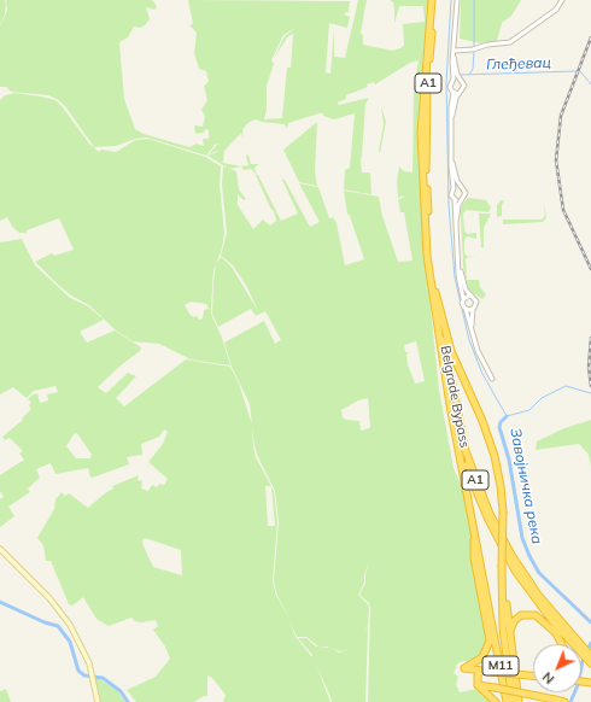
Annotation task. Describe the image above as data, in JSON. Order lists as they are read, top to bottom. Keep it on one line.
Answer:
{"streets":{"highway":["A1","Belgrade Bypass","M11"]},"crossings":[["A1","Belgrade Bypass"]],"water":["Глеђевац","Завојничка река"],"north":"bottom left"}
